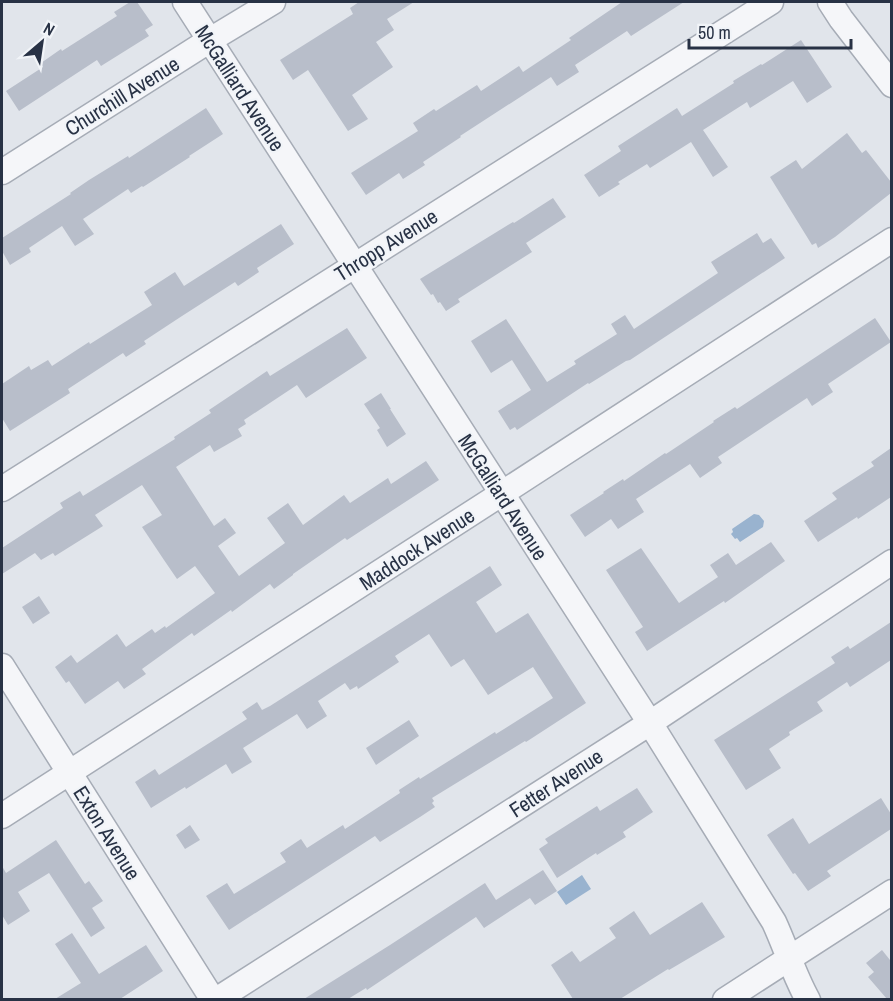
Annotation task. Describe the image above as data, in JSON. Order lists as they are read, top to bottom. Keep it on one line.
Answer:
{"streets":{"street":["McGalliard Avenue","Churchill Avenue","Thropp Avenue","Maddock Avenue","Fetter Avenue","Exton Avenue"]},"crossings":[["McGalliard Avenue","Churchill Avenue"],["McGalliard Avenue","Thropp Avenue"],["McGalliard Avenue","Maddock Avenue"],["McGalliard Avenue","Fetter Avenue"],["Maddock Avenue","Exton Avenue"],["Fetter Avenue","Exton Avenue"]],"scale_bar":"50 m","north":"top right"}
